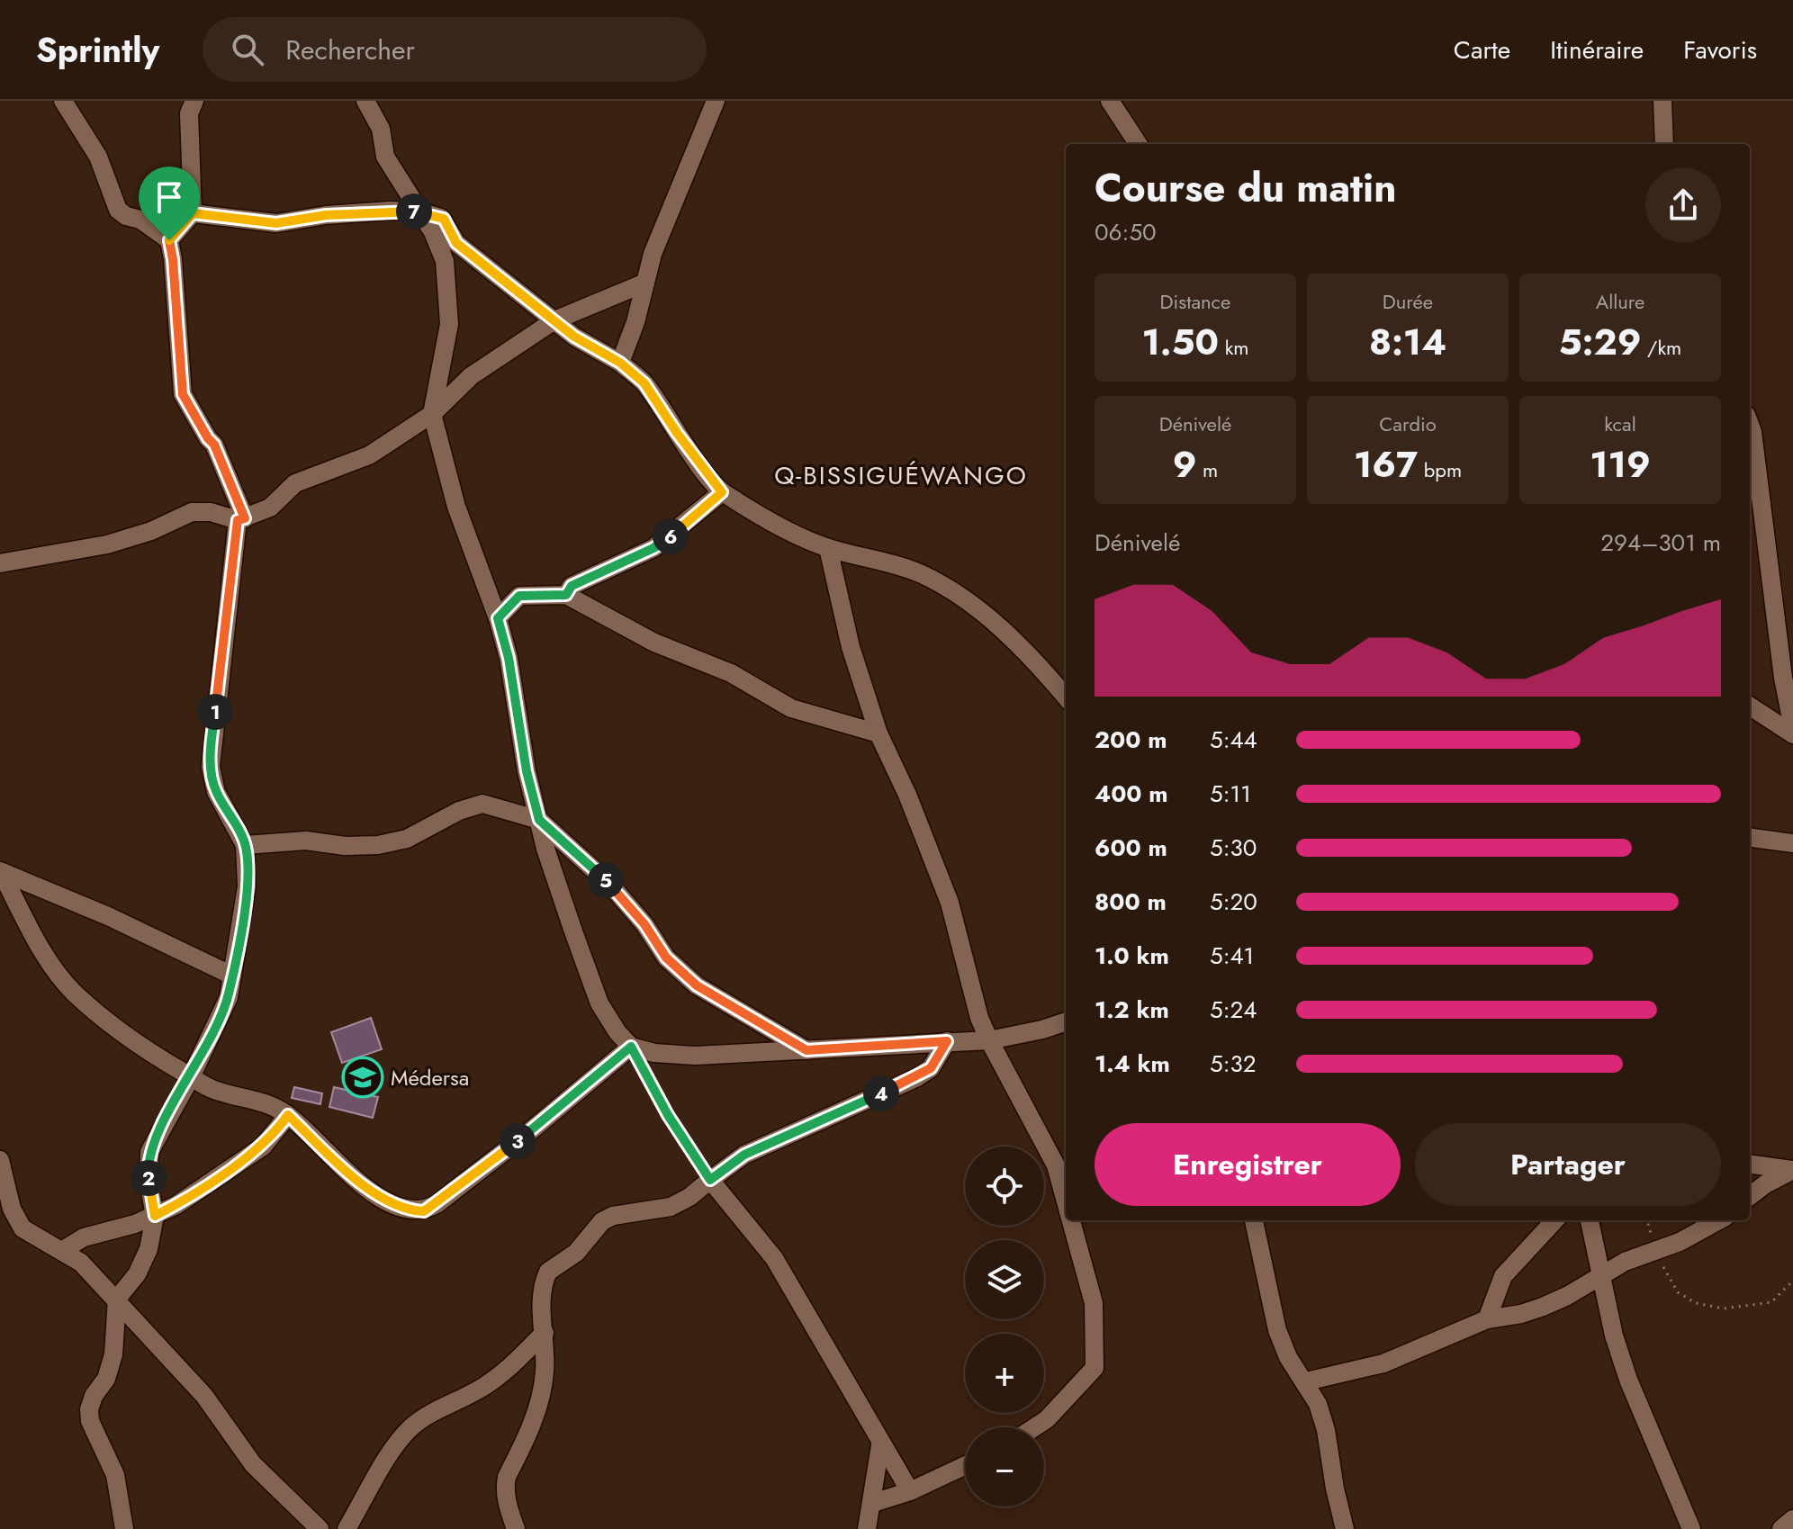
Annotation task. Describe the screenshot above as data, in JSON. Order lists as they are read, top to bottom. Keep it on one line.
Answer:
{"districts":["Q-BISSIGUÉWANGO"],"places":{"school or university":["Médersa"]},"page":{"header":"Sprintly","search":"Rechercher","nav":["Carte","Itinéraire","Favoris"],"heading":["Course du matin","06:50"],"pins":["7","6","1","5","4","3","2"],"stats":[["Distance","1.50 km"],["Durée","8:14"],["Allure","5:29 /km"],["Dénivelé","9 m"],["Cardio","167 bpm"],["kcal","119"]],"chart":["Dénivelé","294–301 m"],"list":[{"name":"200 m","note":"5:44"},{"name":"400 m","note":"5:11"},{"name":"600 m","note":"5:30"},{"name":"800 m","note":"5:20"},{"name":"1.0 km","note":"5:41"},{"name":"1.2 km","note":"5:24"},{"name":"1.4 km","note":"5:32"}],"buttons":["Enregistrer","Partager"],"map_buttons":["+","−"]}}
